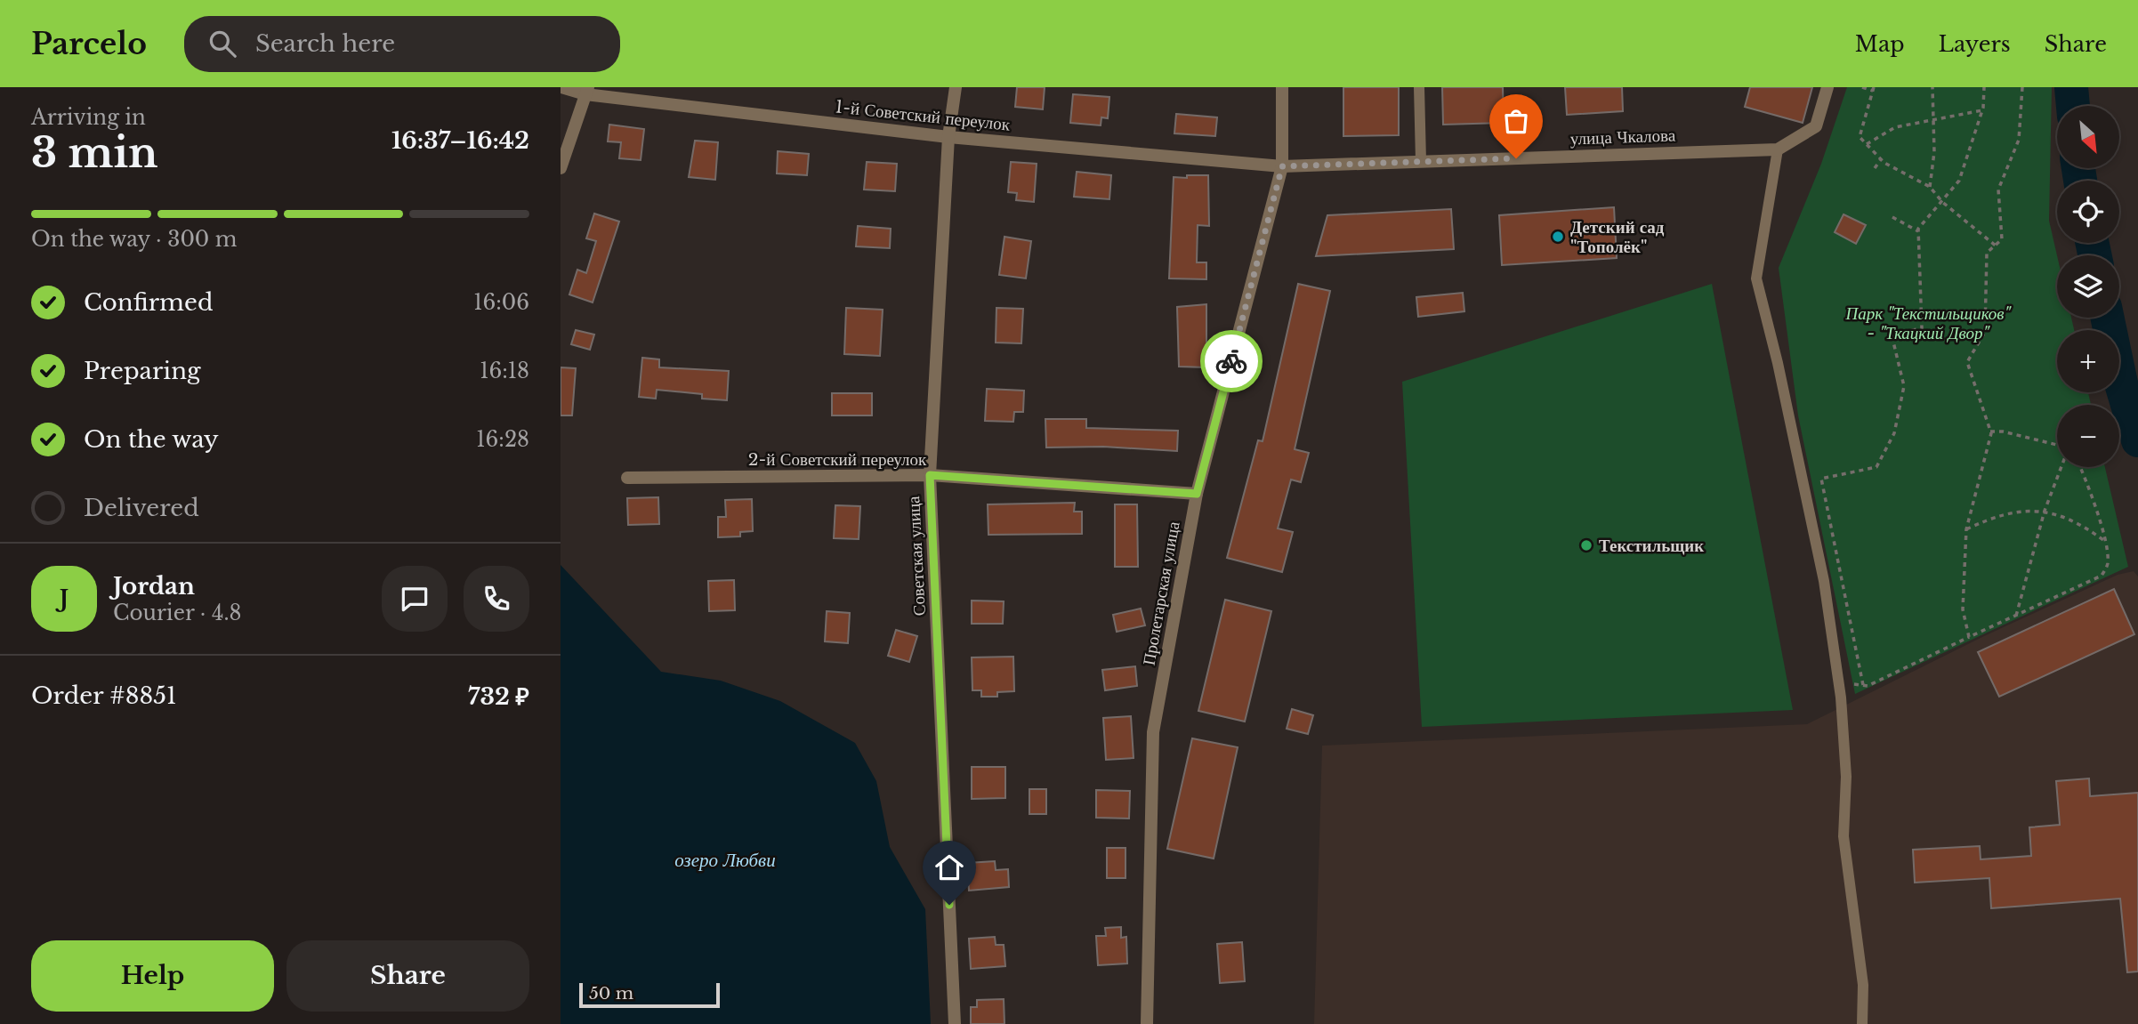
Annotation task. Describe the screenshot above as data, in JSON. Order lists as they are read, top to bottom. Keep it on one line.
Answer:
{"streets":{"street":["1-й Советский переулок","улица Чкалова","2-й Советский переулок","Советская улица","Пролетарская улица"]},"crossings":[["1-й Советский переулок","улица Чкалова"],["1-й Советский переулок","Советская улица"],["1-й Советский переулок","Пролетарская улица"],["улица Чкалова","Пролетарская улица"],["2-й Советский переулок","Советская улица"],["2-й Советский переулок","Пролетарская улица"]],"water":["озеро Любви"],"parks":["Парк \"Текстильщиков\" - \"Ткацкий Двор\""],"places":["Детский сад \"Тополёк\"","Текстильщик"],"scale_bar":"50 m","north":"bottom right","page":{"header":"Parcelo","search":"Search here","nav":["Map","Layers","Share"],"heading":["3 min","Arriving in","16:37–16:42"],"panel":["Jordan","Courier · 4.8","Order #8851","732 ₽"],"map_buttons":["+","−"],"bar":"On the way · 300 m","list":[["Confirmed","16:06"],["Preparing","16:18"],["On the way","16:28"],"Delivered"],"round":"J","buttons":["Help","Share"],"scale":"50 m"}}
